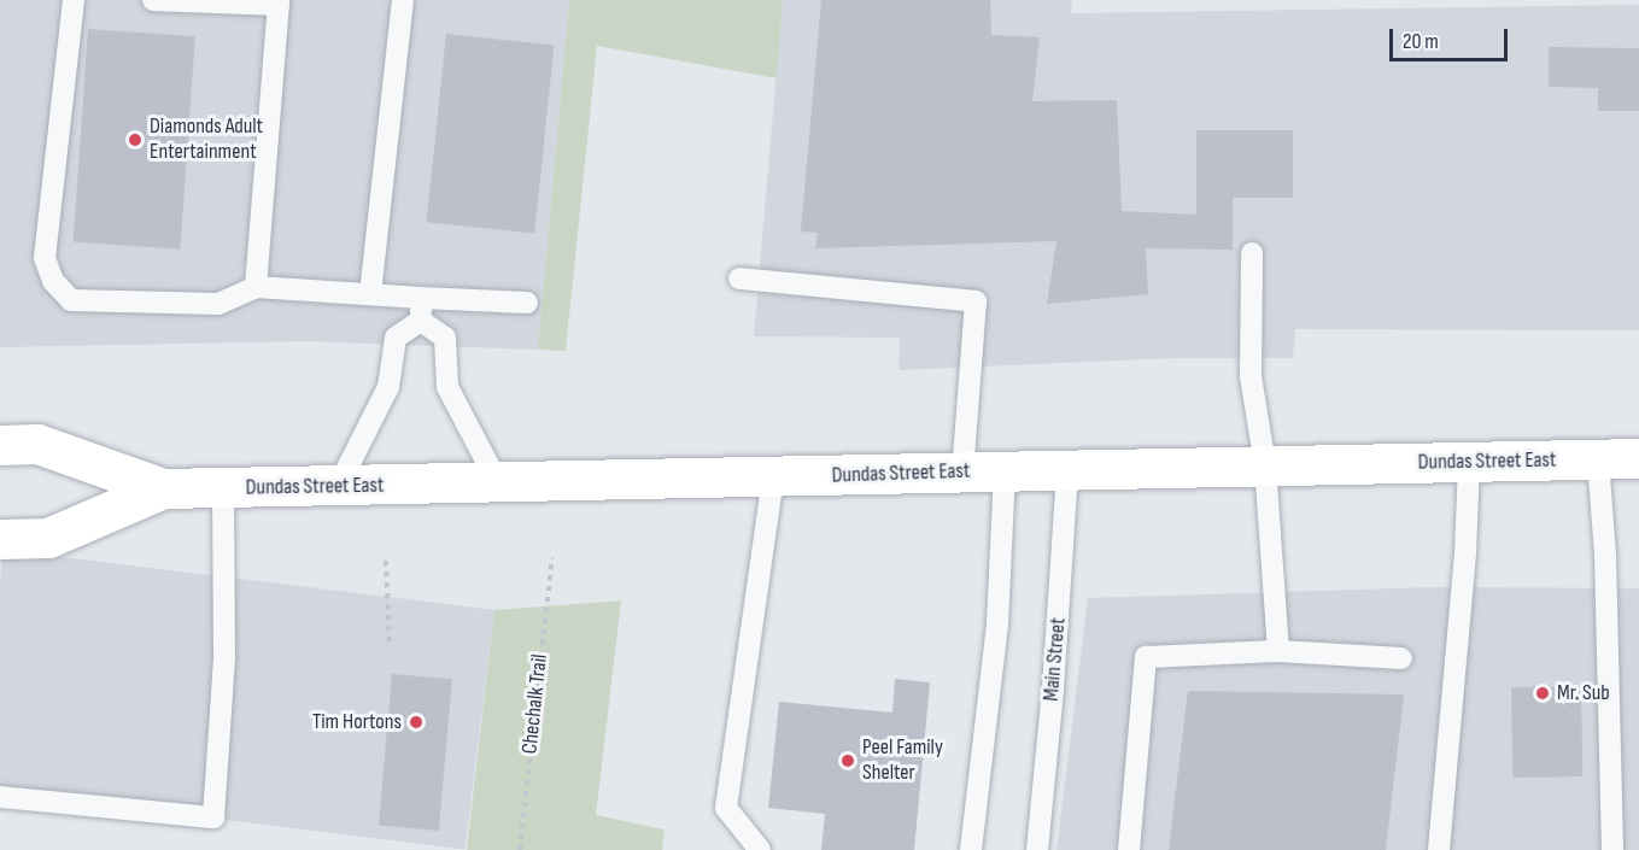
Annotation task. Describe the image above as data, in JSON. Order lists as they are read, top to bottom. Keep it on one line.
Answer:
{"streets":{"main road":["Dundas Street East"],"lane":["Main Street"],"path":["Chechalk Trail"]},"crossings":[["Dundas Street East","Main Street"]],"places":["Diamonds Adult Entertainment","Mr. Sub","Tim Hortons","Peel Family Shelter"],"scale_bar":"20 m"}
